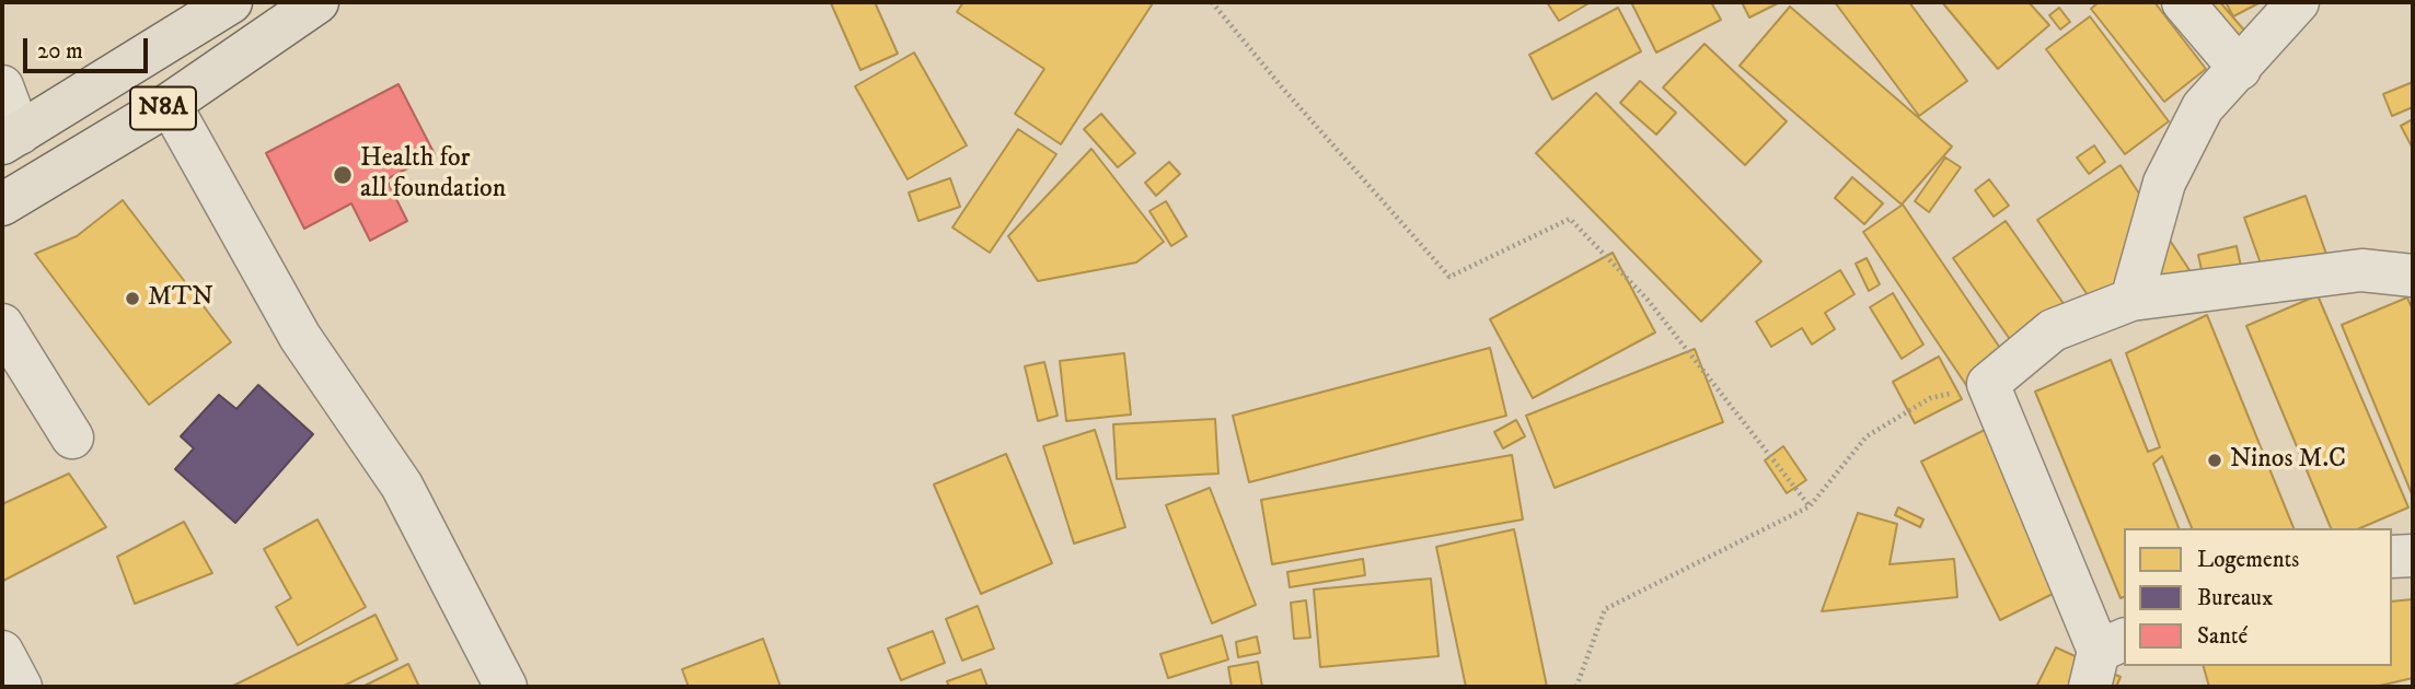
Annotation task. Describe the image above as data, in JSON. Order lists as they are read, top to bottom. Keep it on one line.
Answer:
{"streets":{"highway":["N8A"]},"places":["Health for all foundation","MTN","Ninos M.C"],"legend":["Logements","Bureaux","Santé"],"scale_bar":"20 m"}
